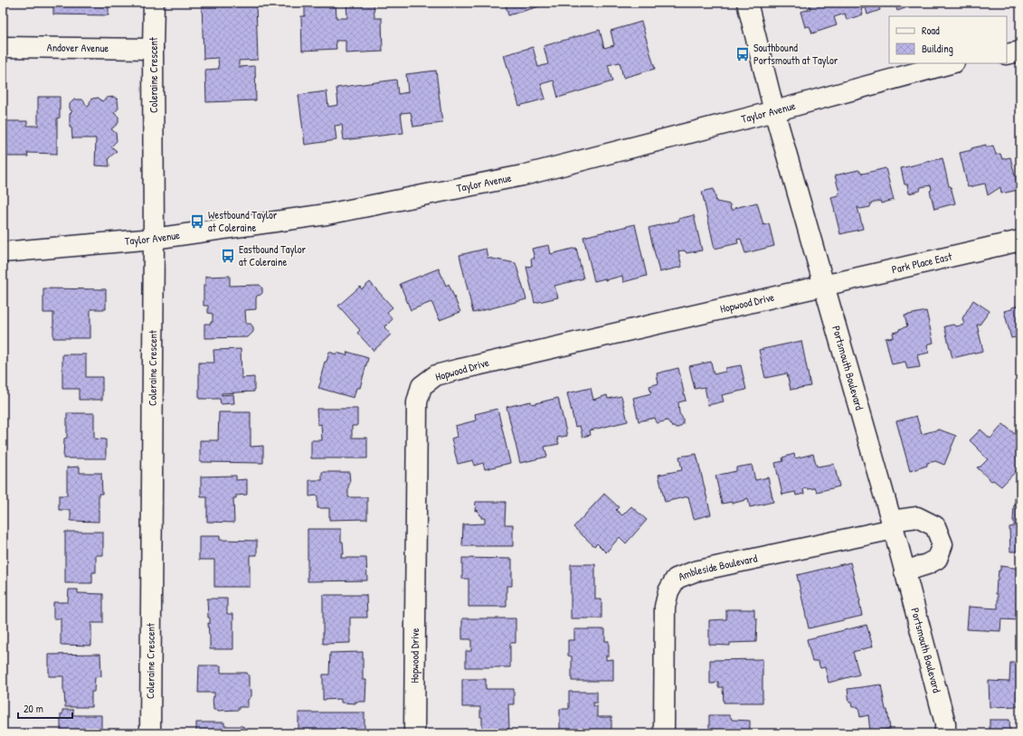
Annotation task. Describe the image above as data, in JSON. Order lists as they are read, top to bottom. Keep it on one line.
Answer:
{"streets":{"street":["Andover Avenue","Coleraine Crescent","Taylor Avenue","Park Place East","Hopwood Drive","Portsmouth Boulevard","Ambleside Boulevard"]},"crossings":[["Andover Avenue","Coleraine Crescent"],["Coleraine Crescent","Taylor Avenue"],["Taylor Avenue","Portsmouth Boulevard"],["Park Place East","Hopwood Drive"],["Park Place East","Portsmouth Boulevard"],["Hopwood Drive","Portsmouth Boulevard"],["Portsmouth Boulevard","Ambleside Boulevard"]],"places":{"bus stop":["Southbound Portsmouth at Taylor","Westbound Taylor at Coleraine","Eastbound Taylor at Coleraine"]},"legend":["Road","Building"],"scale_bar":"20 m"}
